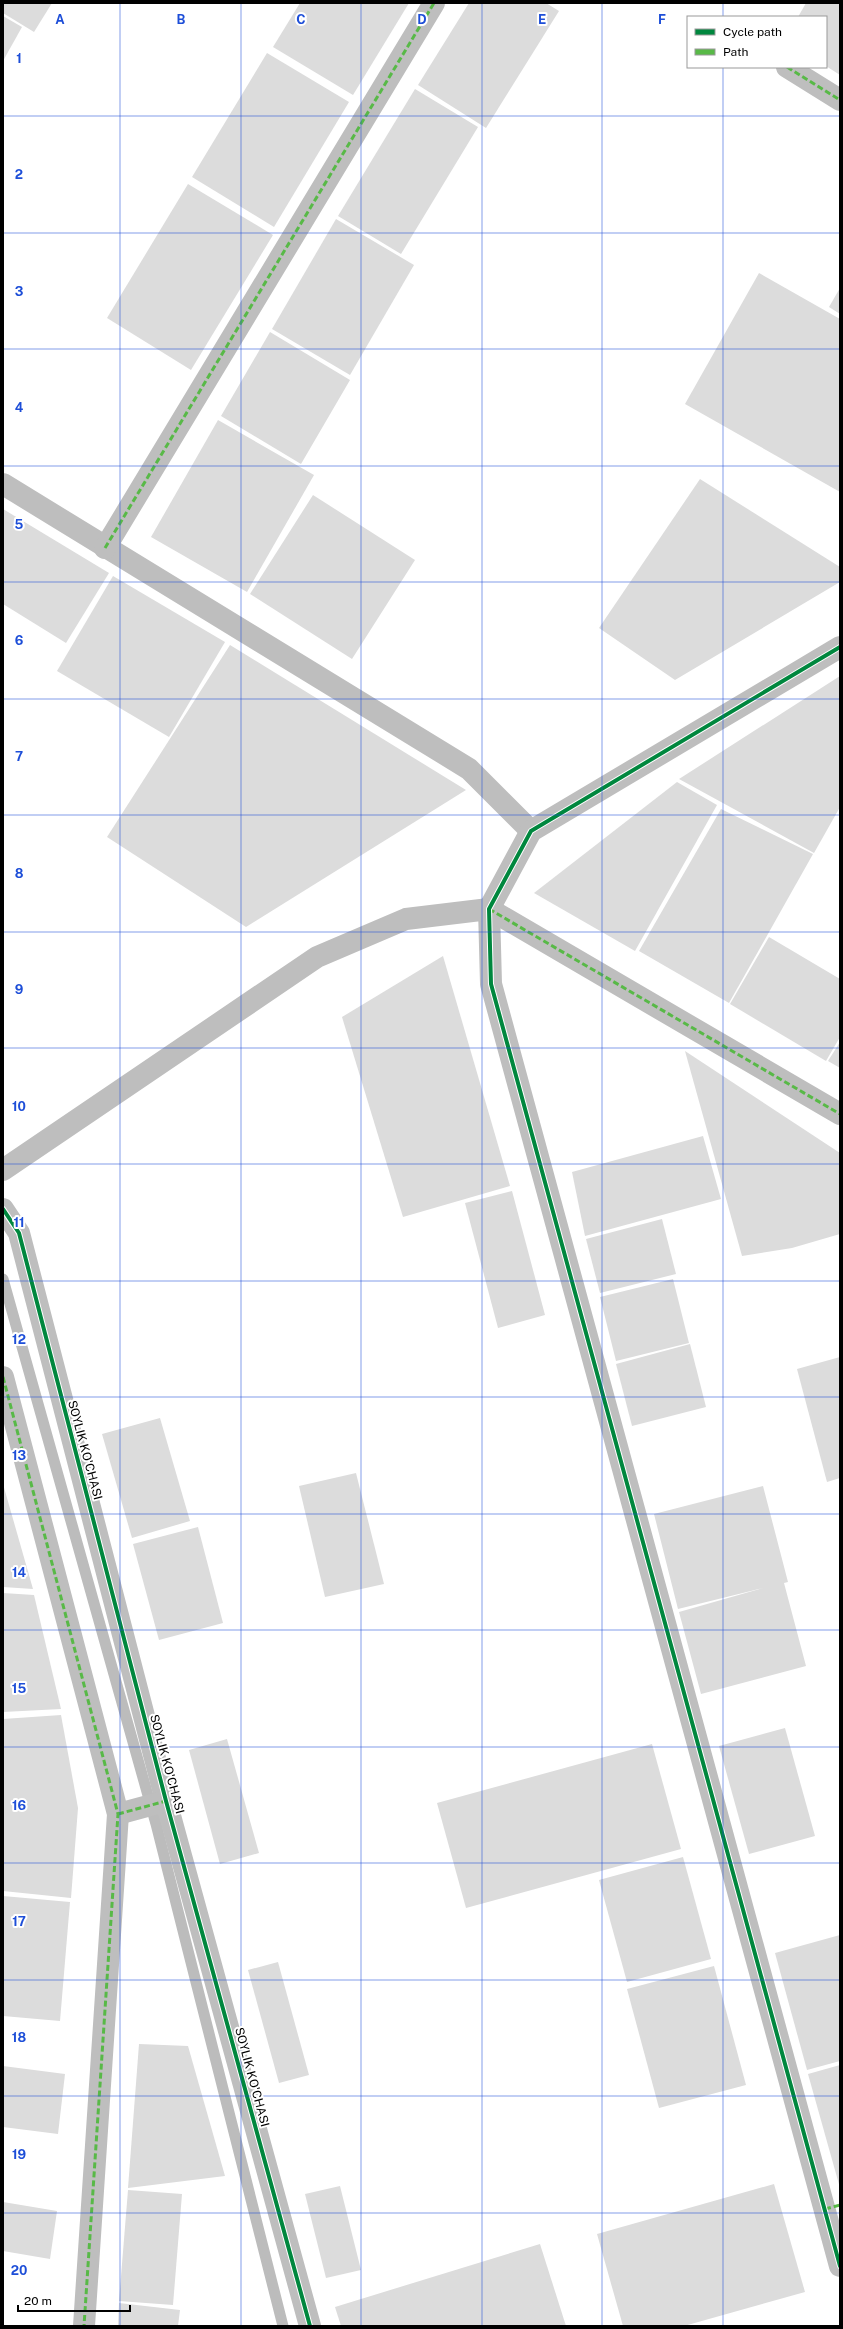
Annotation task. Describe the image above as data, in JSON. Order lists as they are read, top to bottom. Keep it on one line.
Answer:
{"streets":{"street":["SOYLIK KO'CHASI"]},"legend":["Cycle path","Path"],"scale_bar":"20 m","grid":{"columns":["A","B","C","D","E","F"],"rows":["1","2","3","4","5","6","7","8","9","10","11","12","13","14","15","16","17","18","19","20"]}}
